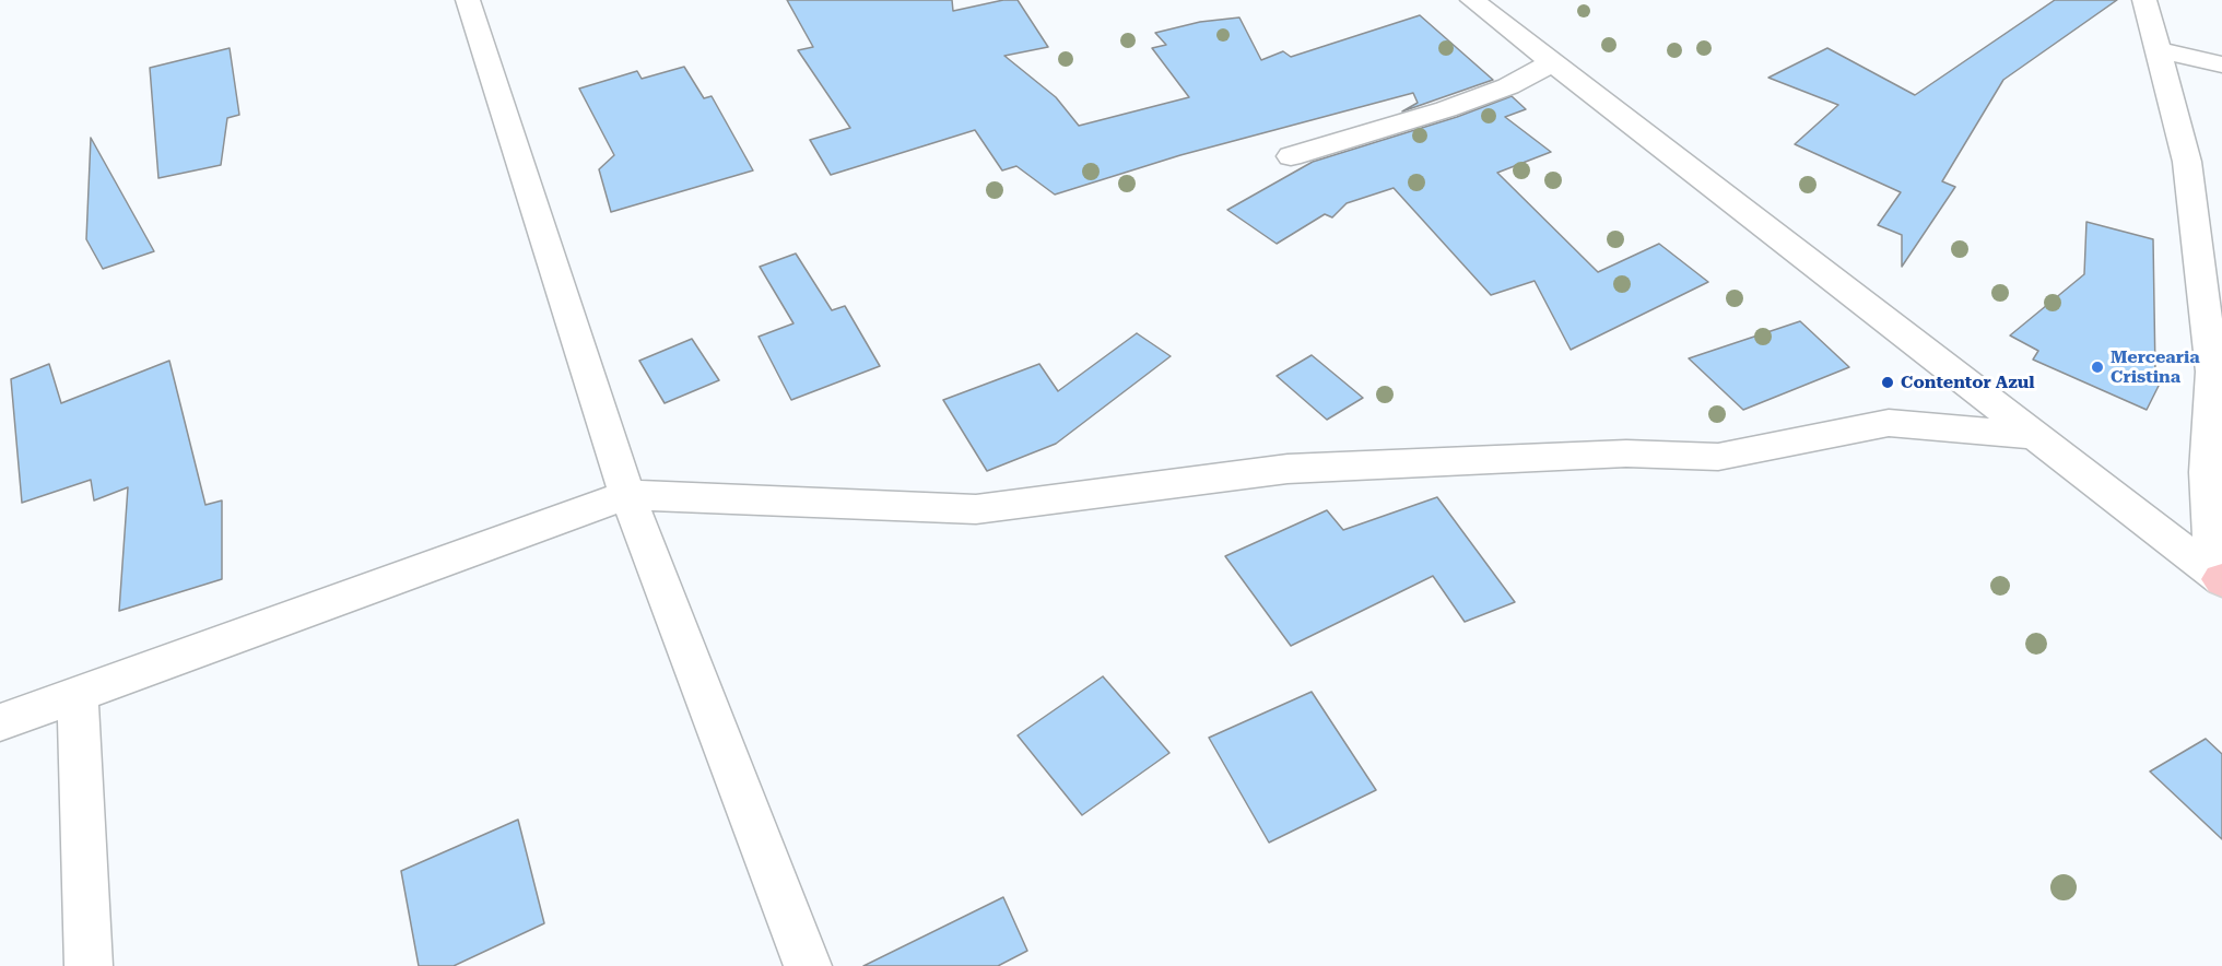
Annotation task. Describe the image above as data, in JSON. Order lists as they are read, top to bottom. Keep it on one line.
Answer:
{"places":["Mercearia Cristina","Contentor Azul"]}
